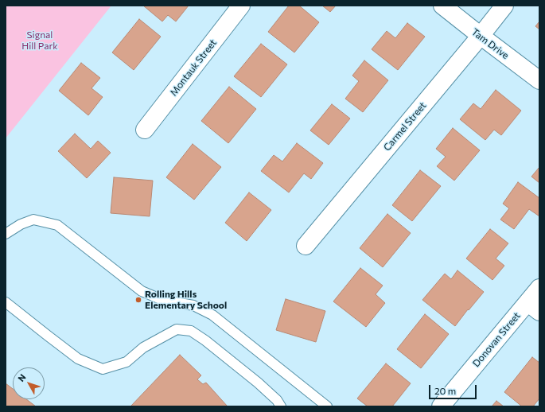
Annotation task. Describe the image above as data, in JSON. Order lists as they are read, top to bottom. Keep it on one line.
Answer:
{"streets":{"street":["Tam Drive","Montauk Street","Carmel Street","Donovan Street"]},"crossings":[["Tam Drive","Carmel Street"]],"parks":["Signal Hill Park"],"places":["Rolling Hills Elementary School"],"scale_bar":"20 m","north":"top left"}
